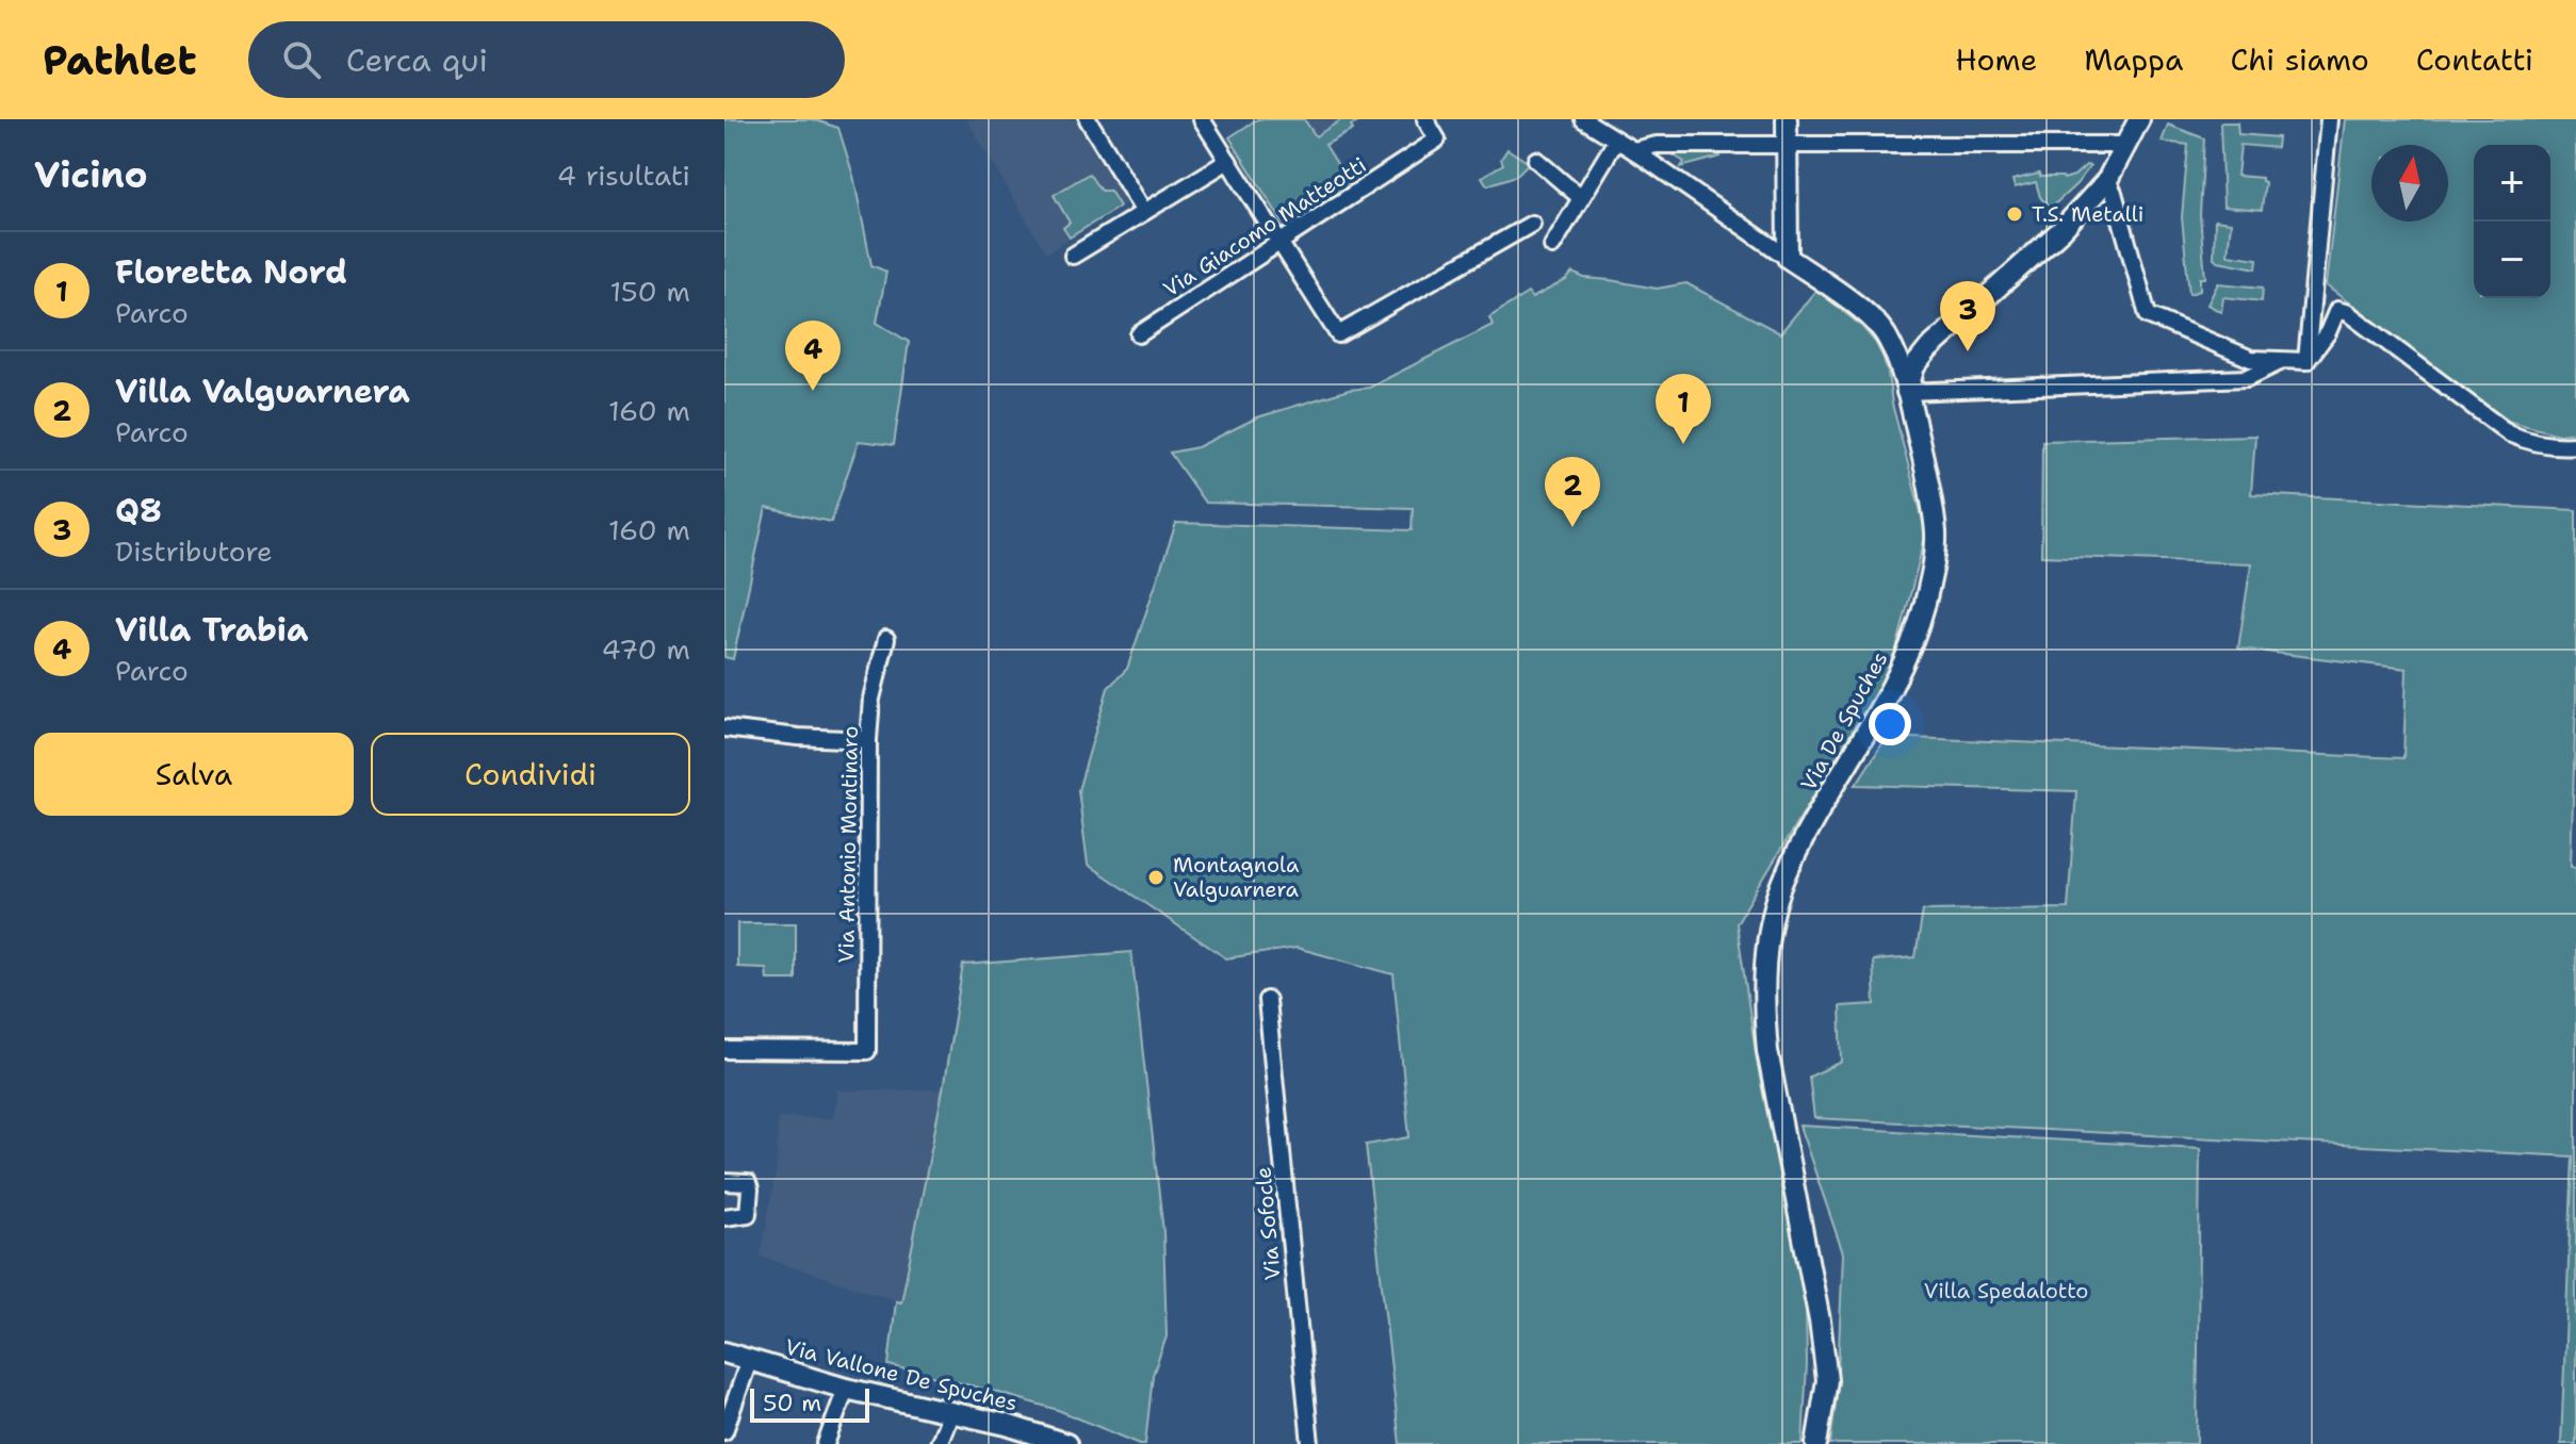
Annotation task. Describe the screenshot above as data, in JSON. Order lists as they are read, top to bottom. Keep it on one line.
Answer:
{"streets":{"street":["Via Giacomo Matteotti","Via De Spuches","Via Antonio Montinaro","Via Sofocle","Via Vallone De Spuches"]},"parks":["Villa Spedalotto"],"places":["T.S. Metalli","Montagnola Valguarnera"],"scale_bar":"50 m","north":"top","page":{"header":"Pathlet","search":"Cerca qui","nav":["Home","Mappa","Chi siamo","Contatti"],"heading":["Vicino","4 risultati"],"map_buttons":["+","−"],"list":[{"mark":"1","name":"Floretta Nord","note":"Parco","value":"150 m"},{"mark":"2","name":"Villa Valguarnera","note":"Parco","value":"160 m"},{"mark":"3","name":"Q8","note":"Distributore","value":"160 m"},{"mark":"4","name":"Villa Trabia","note":"Parco","value":"470 m"}],"pins":["3","4","1","2"],"buttons":["Salva","Condividi"],"scale":"50 m"}}
